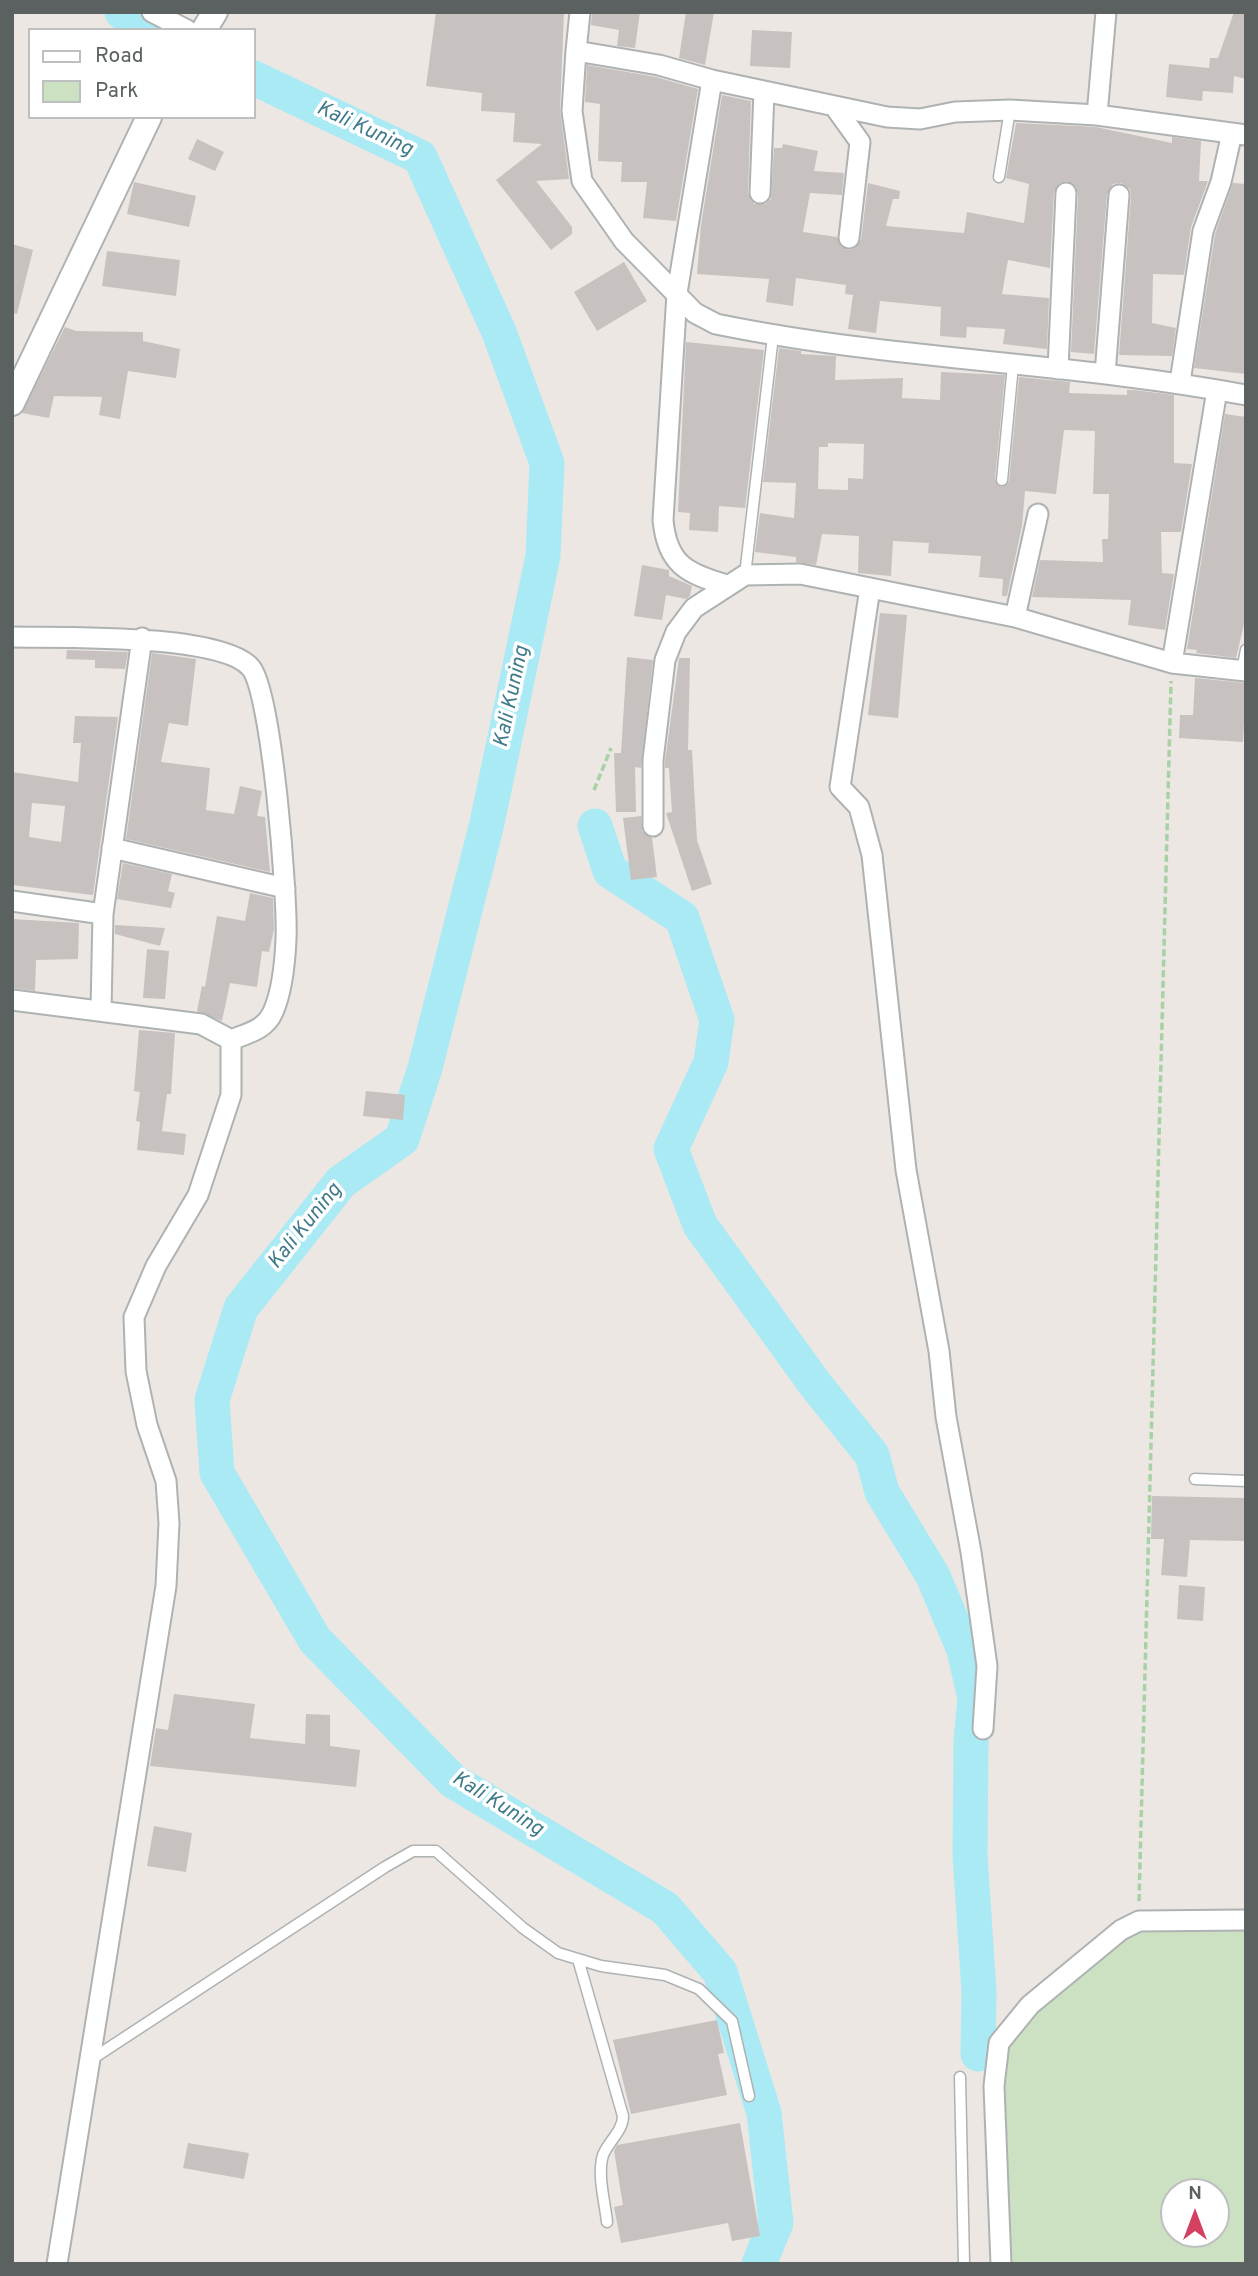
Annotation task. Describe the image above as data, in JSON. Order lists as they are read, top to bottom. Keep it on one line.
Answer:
{"water":["Kali Kuning"],"legend":["Road","Park"],"north":"top"}
